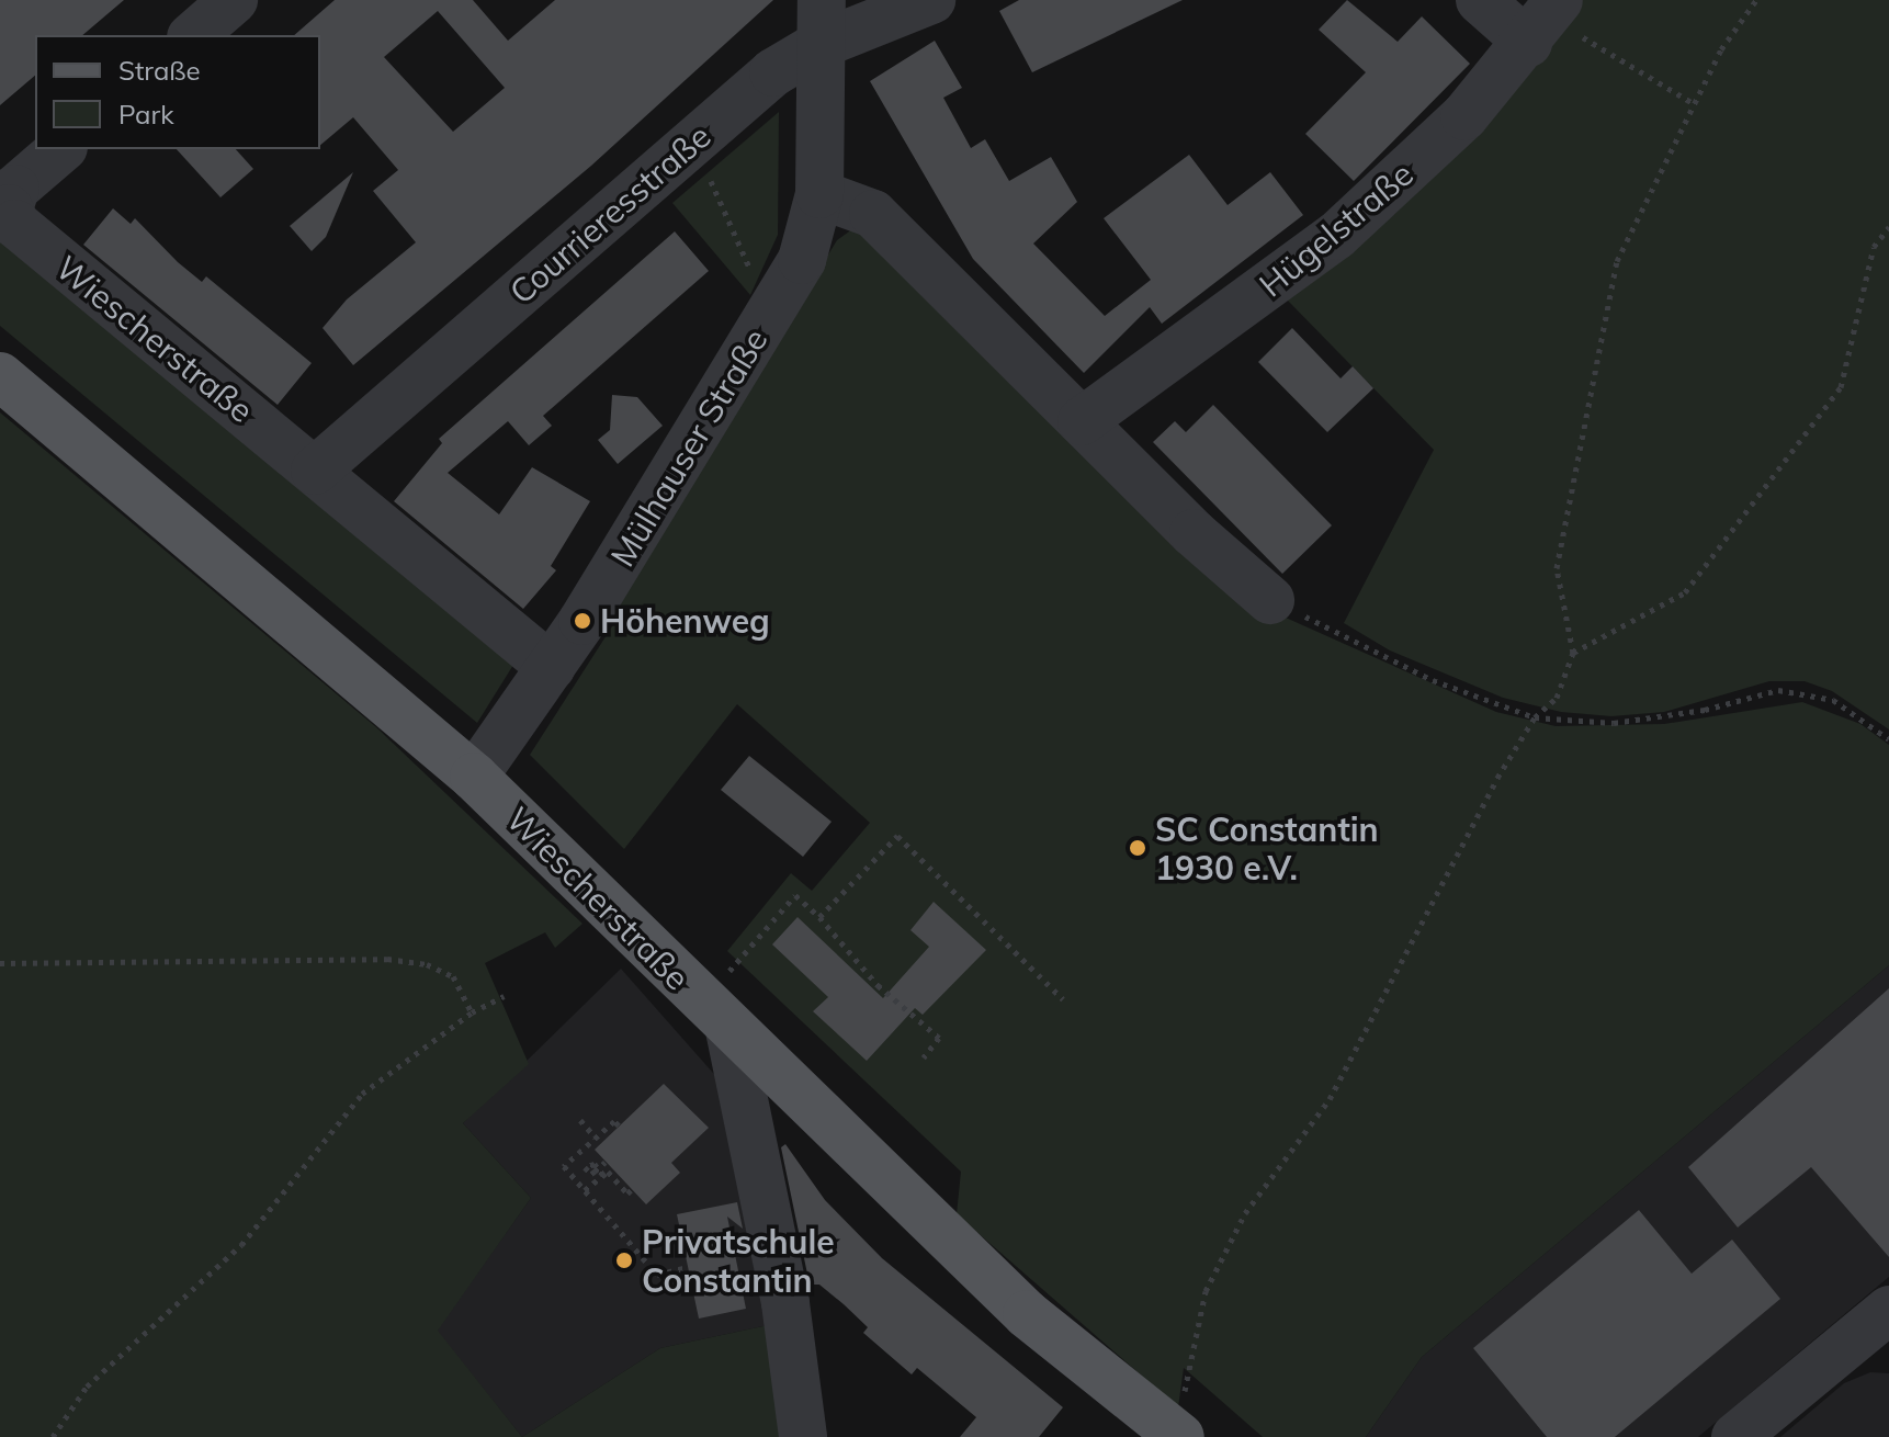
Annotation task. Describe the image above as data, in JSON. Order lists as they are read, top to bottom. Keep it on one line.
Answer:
{"streets":{"main road":["Wiescherstraße"],"street":["Courrieresstraße","Hügelstraße","Mülhauser Straße"]},"crossings":[["Courrieresstraße","Wiescherstraße"],["Courrieresstraße","Mülhauser Straße"],["Wiescherstraße","Mülhauser Straße"]],"places":["Höhenweg","SC Constantin 1930 e.V.","Privatschule Constantin"],"legend":["Straße","Park"]}
